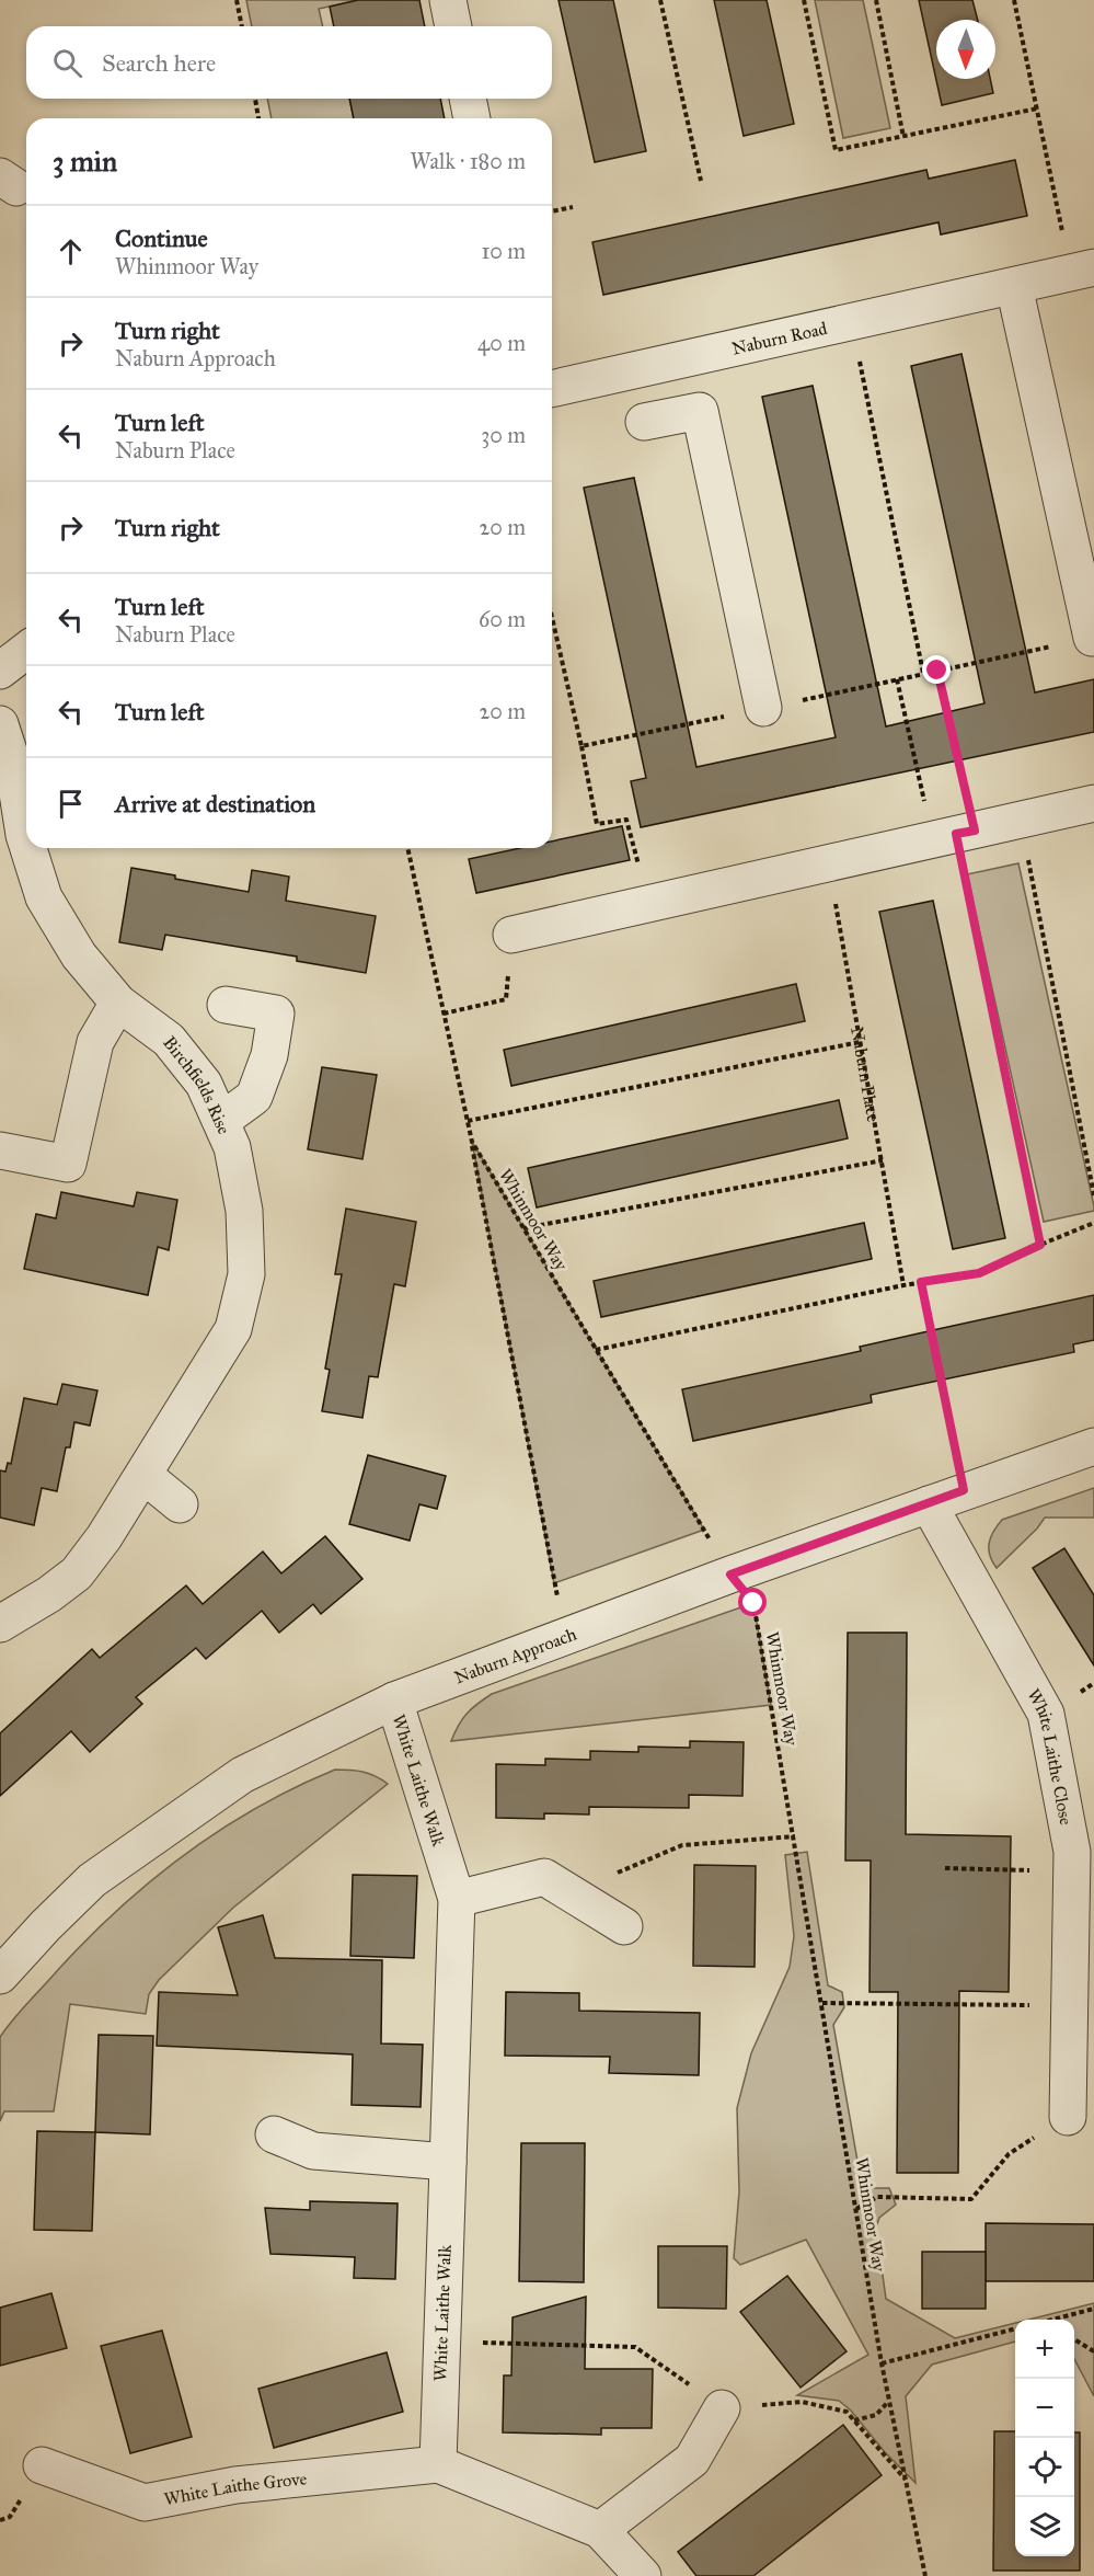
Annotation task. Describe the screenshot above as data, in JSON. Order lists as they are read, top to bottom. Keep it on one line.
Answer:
{"streets":{"street":["Naburn Road","Birchfields Rise","Naburn Approach","White Laithe Close","White Laithe Walk","White Laithe Grove"],"path":["Naburn Place","Whinmoor Way"]},"crossings":[["Whinmoor Way","Naburn Approach"],["Naburn Approach","White Laithe Close"],["Naburn Approach","White Laithe Walk"],["White Laithe Walk","White Laithe Grove"]],"north":"bottom","page":{"search":"Search here","heading":["3 min","Walk · 180 m"],"list":[["Continue","Whinmoor Way","10 m"],["Turn right","Naburn Approach","40 m"],["Turn left","Naburn Place","30 m"],["Turn right","20 m"],["Turn left","Naburn Place","60 m"],["Turn left","20 m"],"Arrive at destination"],"map_buttons":["+","−"]}}
